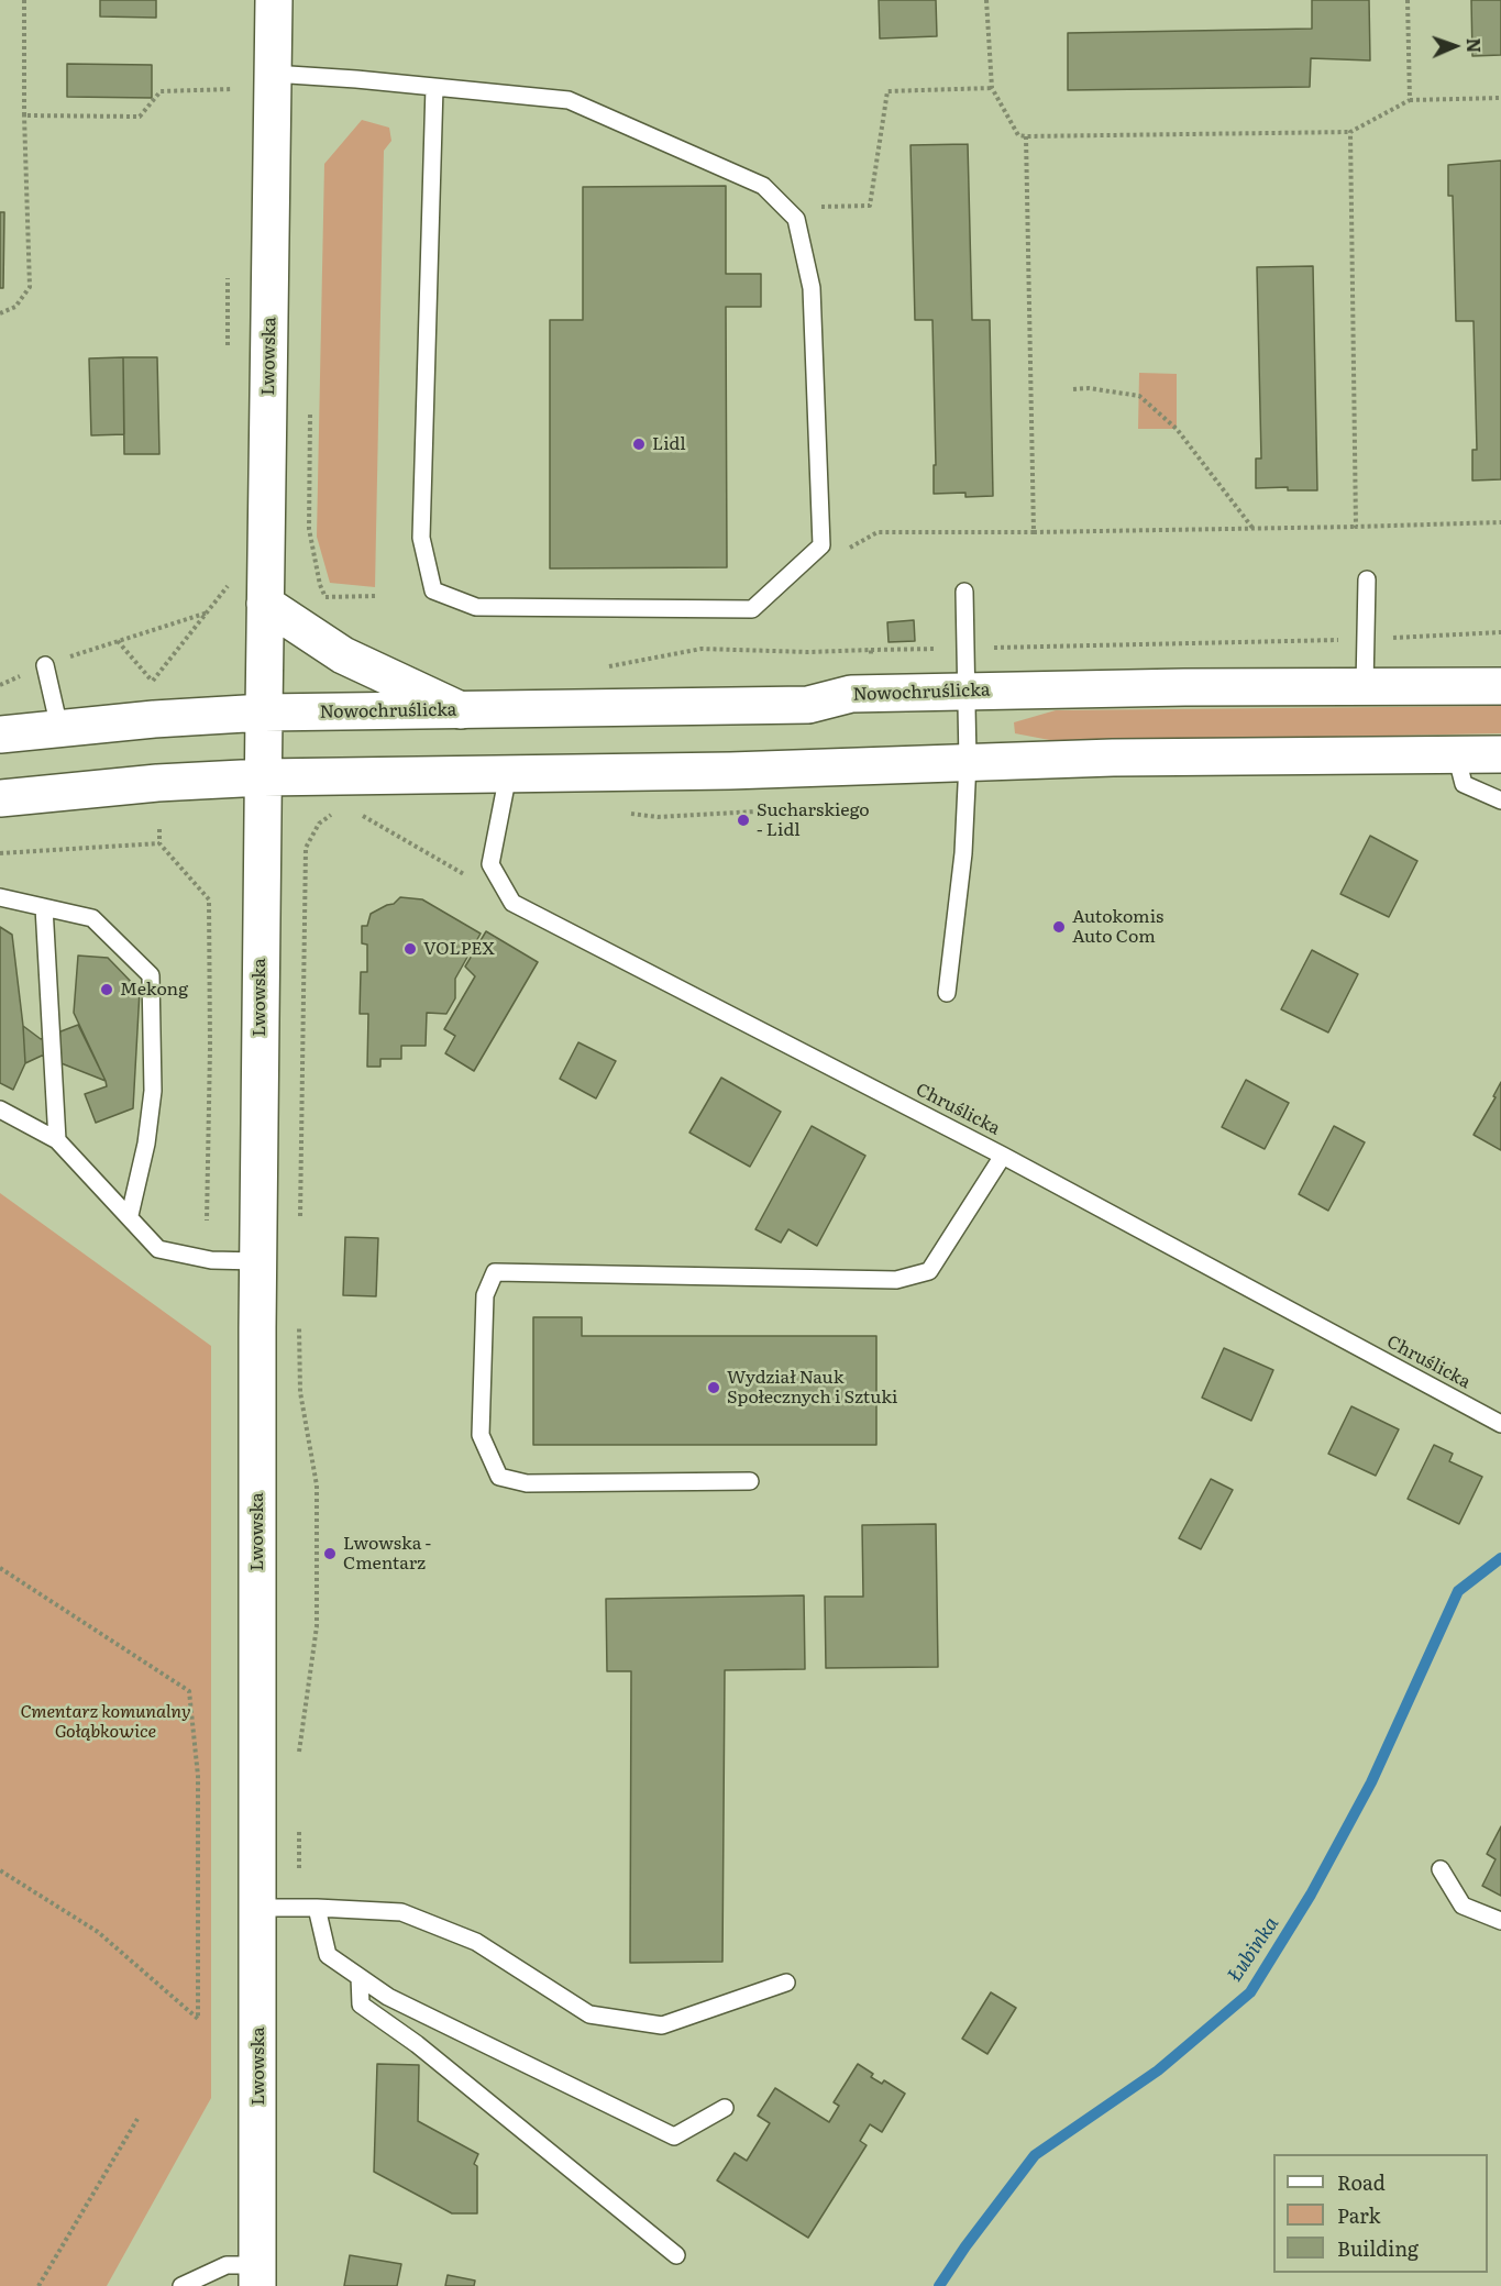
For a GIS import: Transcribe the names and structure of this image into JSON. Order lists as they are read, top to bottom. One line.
{"streets":{"main road":["Lwowska","Nowochruślicka"],"lane":["Chruślicka"]},"crossings":[["Lwowska","Nowochruślicka"]],"water":["Łubinka"],"parks":["Cmentarz komunalny Gołąbkowice"],"places":["Lidl","Sucharskiego - Lidl","Autokomis Auto Com","VOLPEX","Mekong","Wydział Nauk Społecznych i Sztuki","Lwowska - Cmentarz"],"legend":["Road","Park","Building"],"north":"right"}
